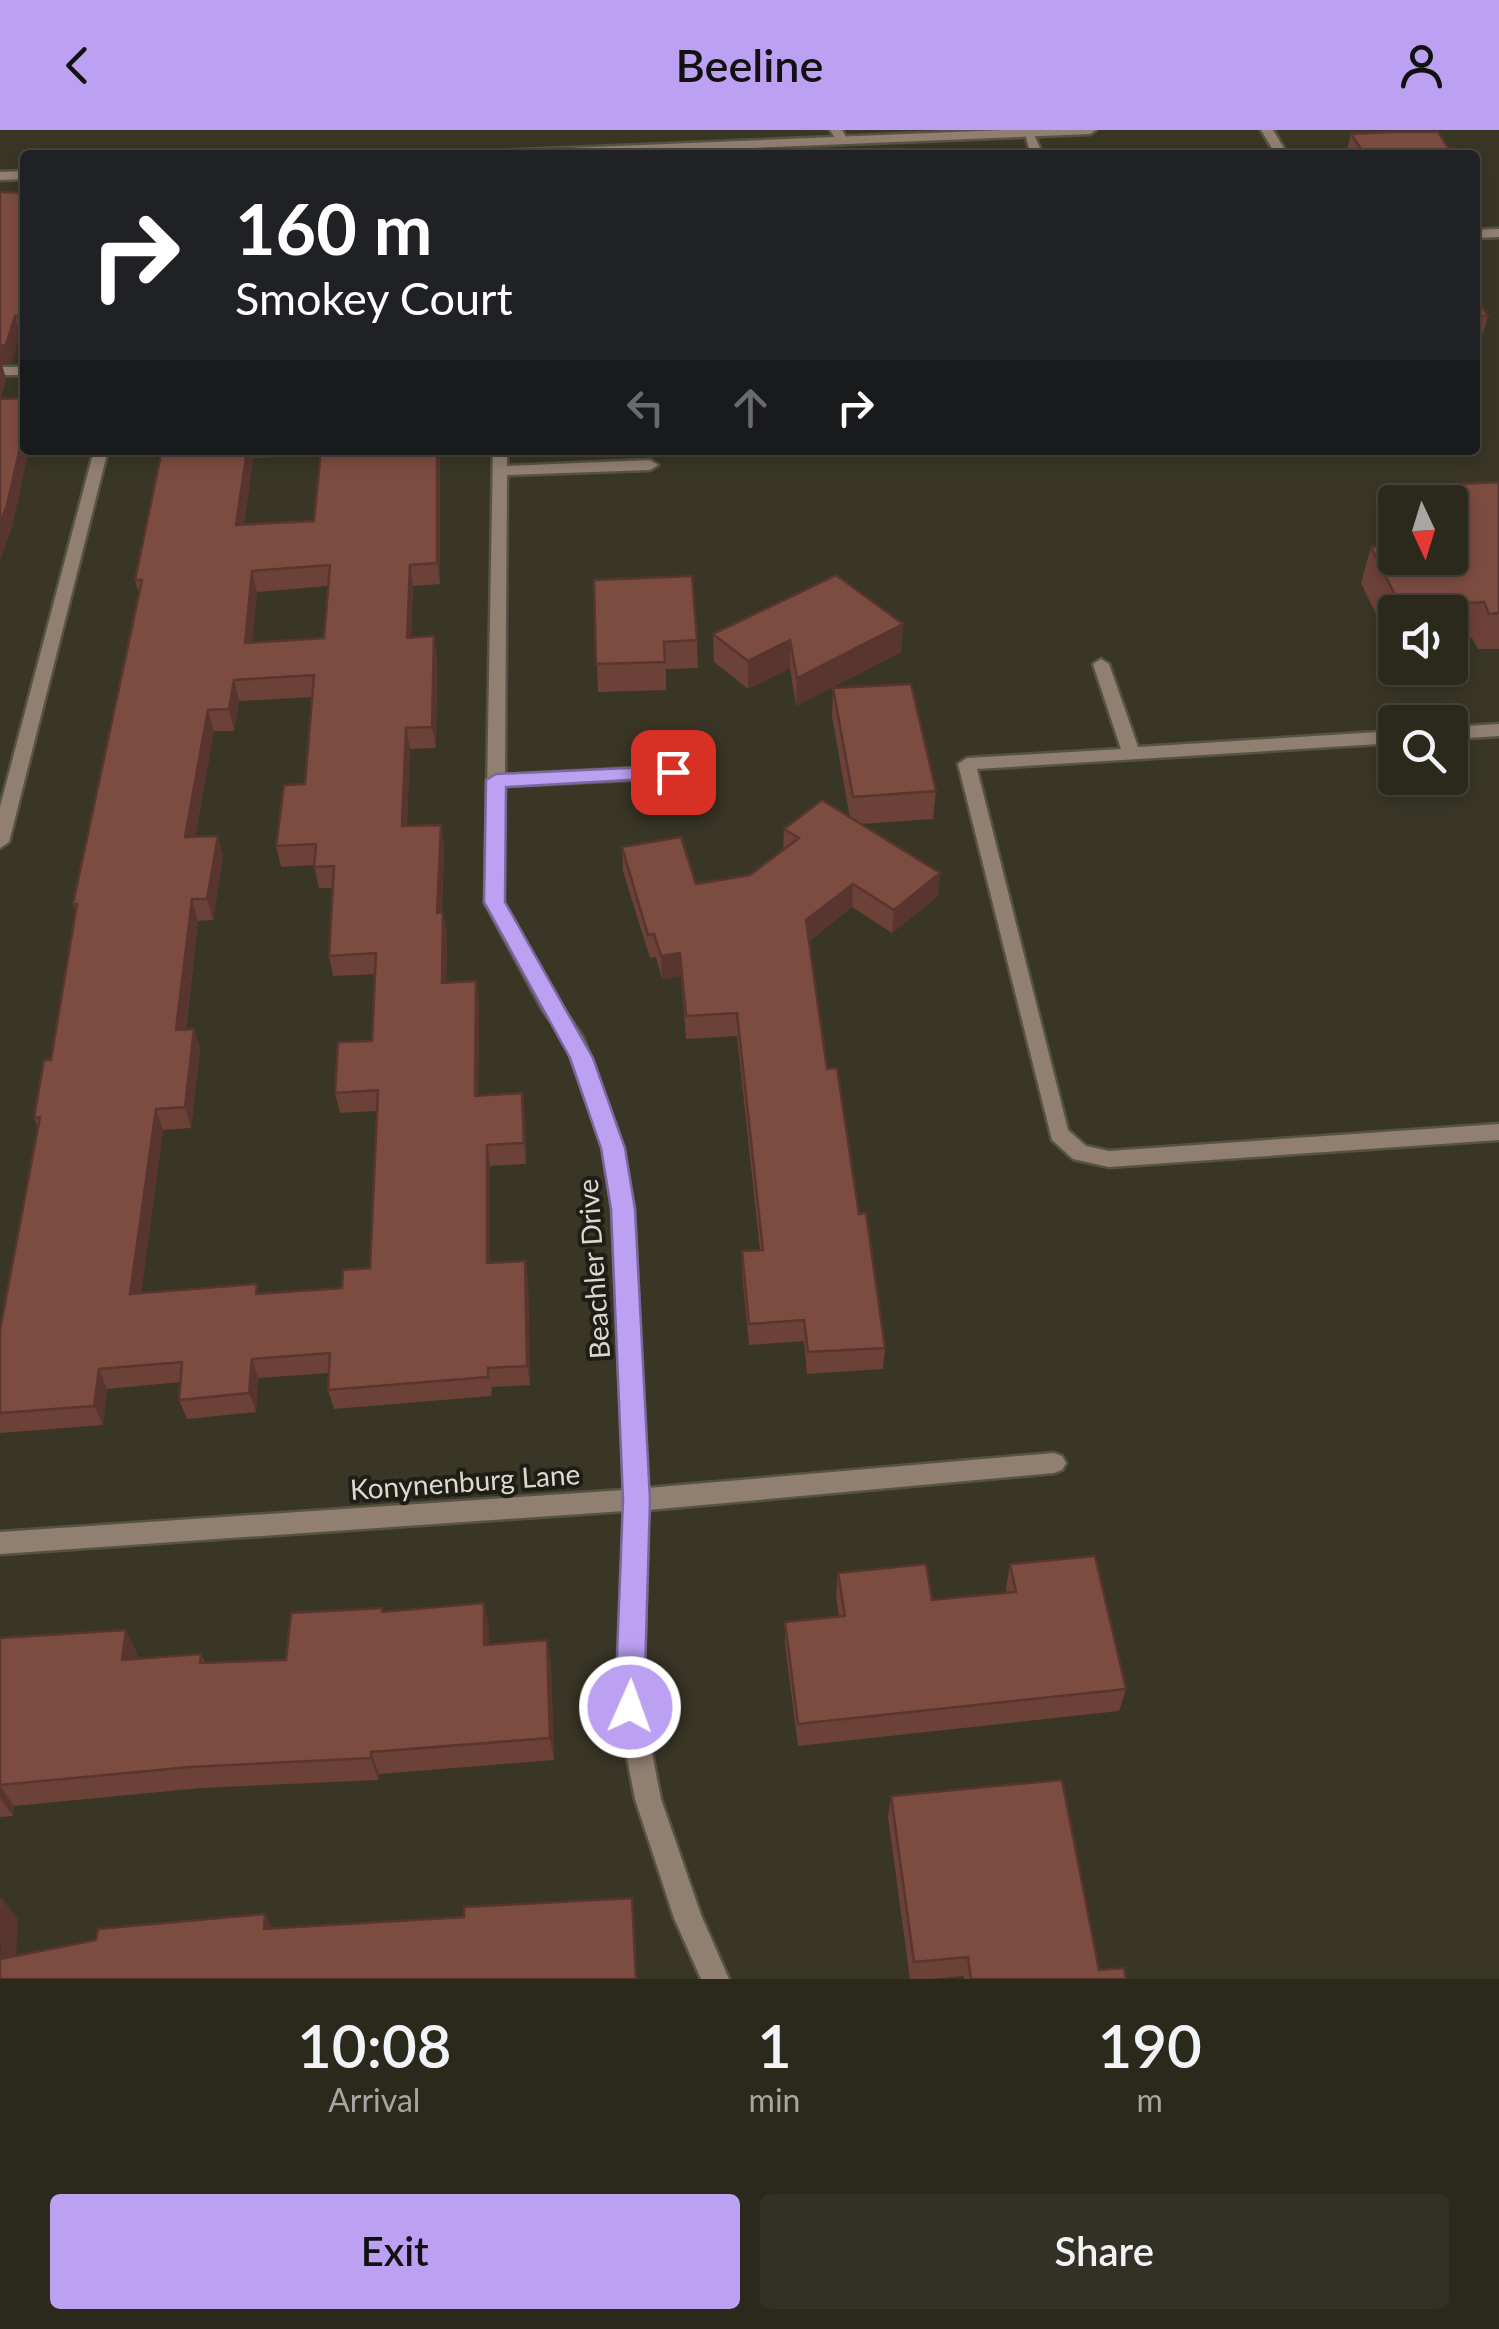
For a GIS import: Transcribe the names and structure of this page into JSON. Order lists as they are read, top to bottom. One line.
{"streets":{"street":["Beachler Drive","Konynenburg Lane"]},"crossings":[["Beachler Drive","Konynenburg Lane"]],"north":"bottom","page":{"header":"Beeline","turn":["160 m","Smokey Court"],"eta":["10:08","Arrival","1","min","190","m"],"buttons":["Exit","Share"]}}
